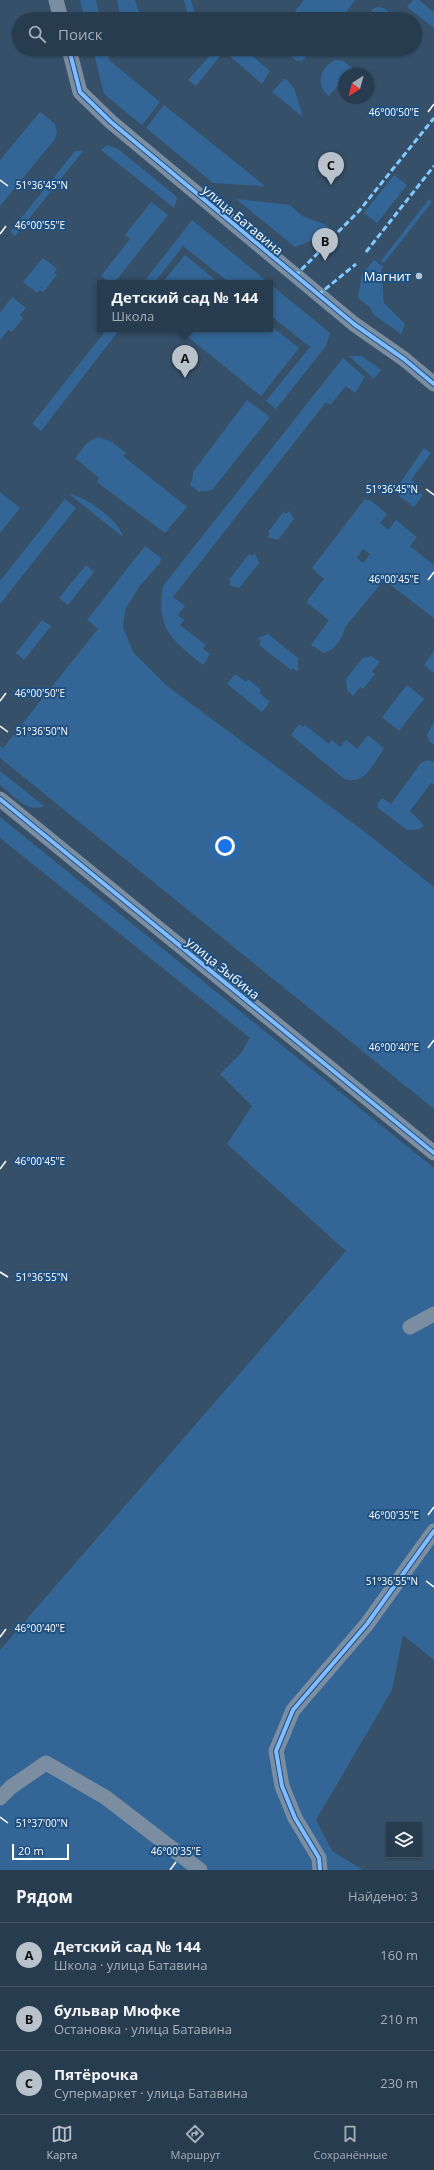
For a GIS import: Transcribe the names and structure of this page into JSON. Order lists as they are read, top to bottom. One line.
{"streets":{"street":["улица Батавина","улица Зыбина"]},"places":["Магнит"],"scale_bar":"20 m","north":"bottom left","page":{"search":"Поиск","pins":["C","B","A"],"popup":["Детский сад № 144","Школа"],"scale":"20 m","heading":["Рядом","Найдено: 3"],"list":[{"mark":"A","name":"Детский сад № 144","note":"Школа · улица Батавина","value":"160 m"},{"mark":"B","name":"бульвар Мюфке","note":"Остановка · улица Батавина","value":"210 m"},{"mark":"C","name":"Пятёрочка","note":"Супермаркет · улица Батавина","value":"230 m"}],"nav":["Карта","Маршрут","Сохранённые"]},"coordinates":["46°00'50\"E","51°36'45\"N","46°00'55\"E","46°00'45\"E","51°36'50\"N","46°00'40\"E","51°36'55\"N","46°00'35\"E","51°37'00\"N"]}
